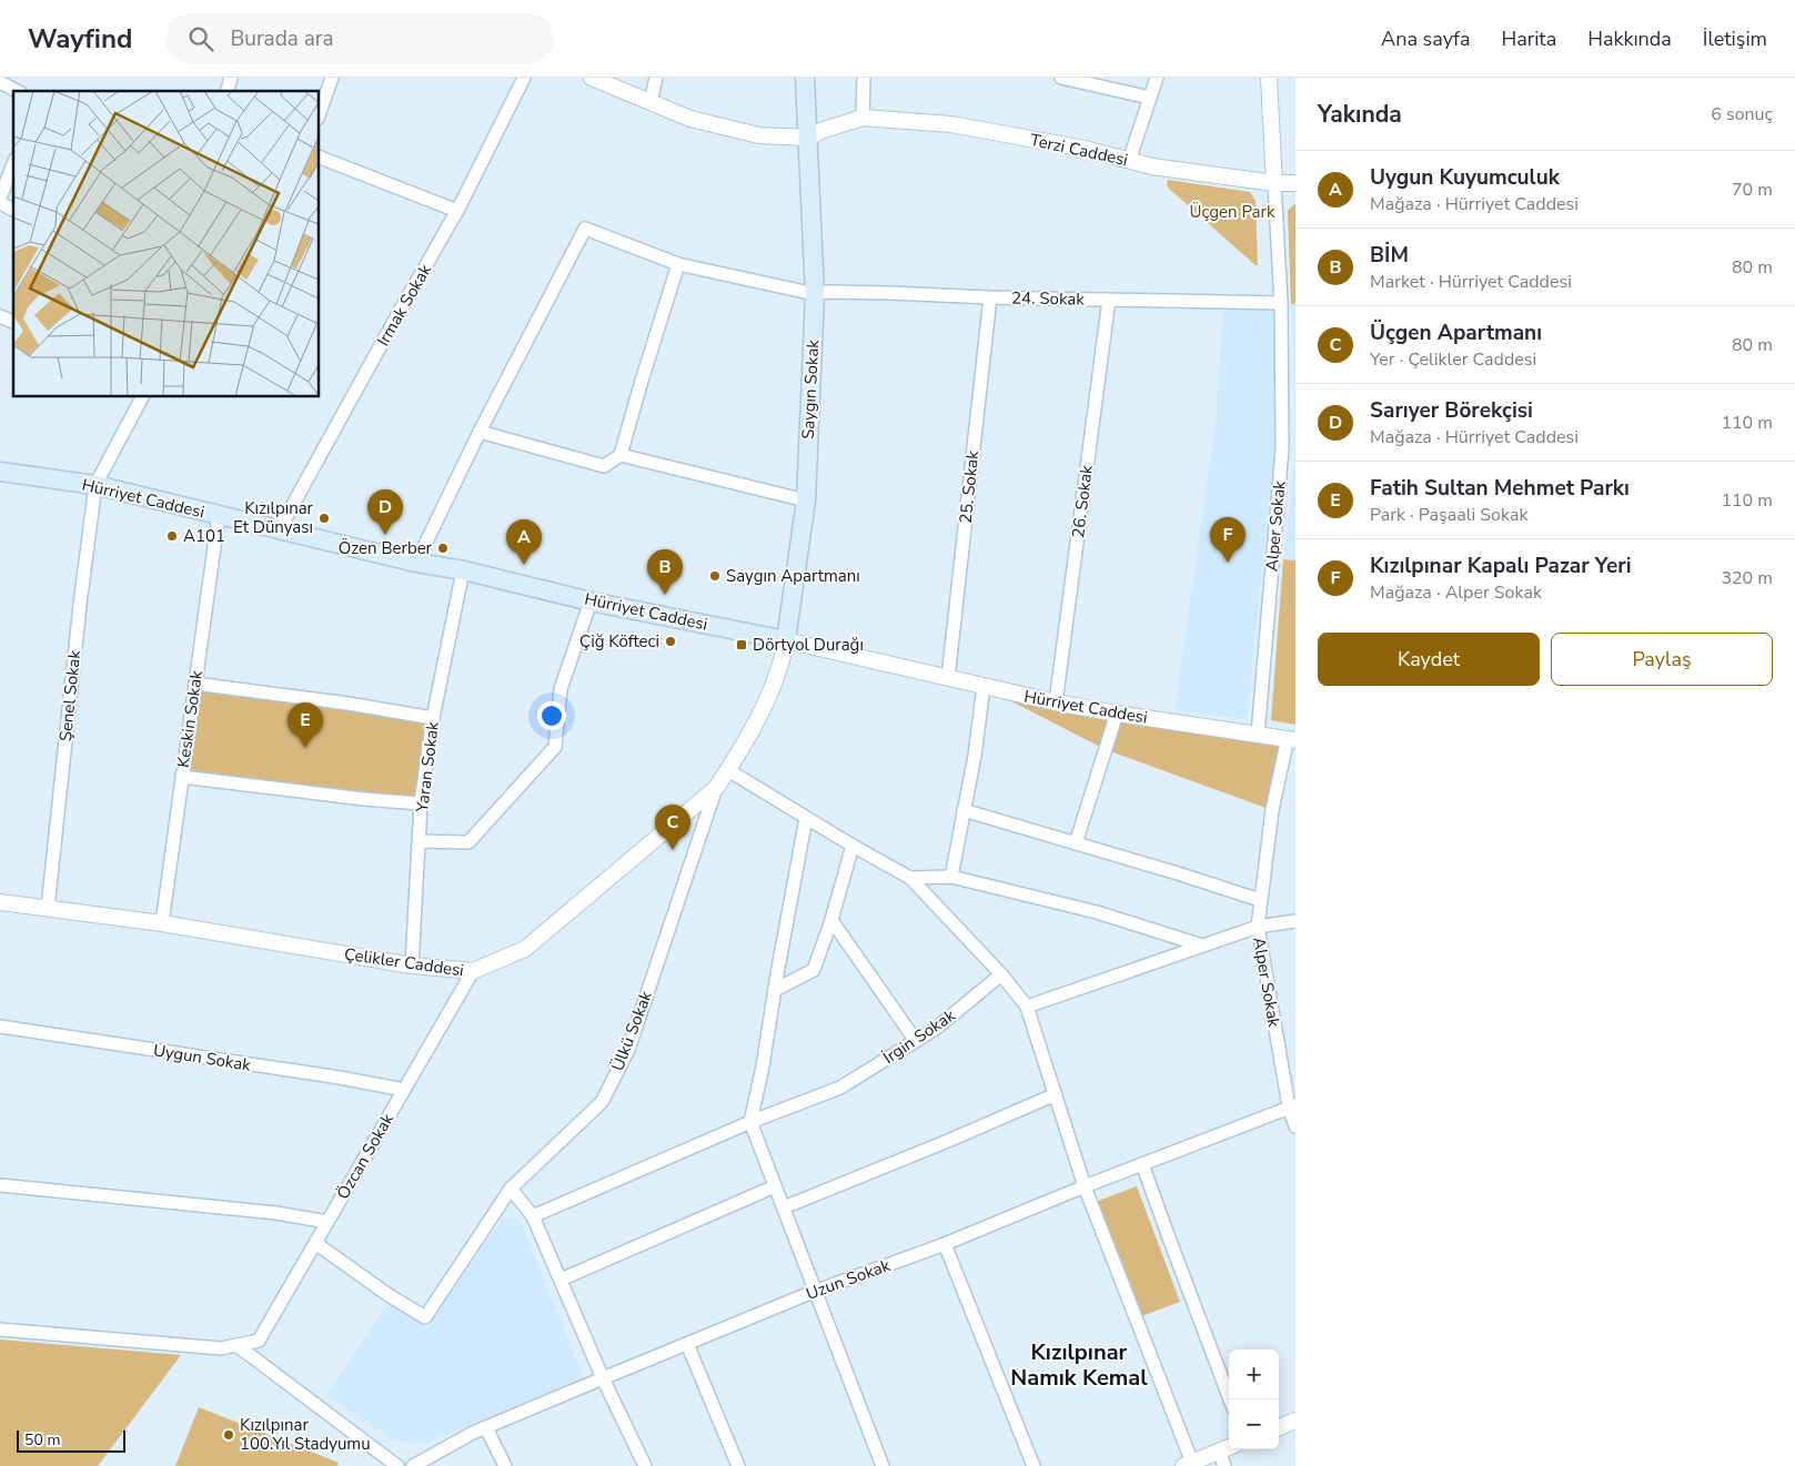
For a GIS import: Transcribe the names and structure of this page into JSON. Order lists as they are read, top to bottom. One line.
{"streets":{"main road":["Saygın Sokak","Hürriyet Caddesi"],"street":["Terzi Caddesi","24. Sokak","Irmak Sokak","25. Sokak","26. Sokak","Alper Sokak","Şenel Sokak","Keskin Sokak","Yaran Sokak","Çelikler Caddesi","Ülkü Sokak","İrgin Sokak","Uygun Sokak","Özcan Sokak","Uzun Sokak"]},"crossings":[["Terzi Caddesi","Alper Sokak"],["24. Sokak","Saygın Sokak"],["24. Sokak","25. Sokak"],["24. Sokak","26. Sokak"],["24. Sokak","Alper Sokak"],["Irmak Sokak","Hürriyet Caddesi"],["Saygın Sokak","Hürriyet Caddesi"],["Saygın Sokak","Çelikler Caddesi"],["25. Sokak","Hürriyet Caddesi"],["Hürriyet Caddesi","26. Sokak"],["Hürriyet Caddesi","Alper Sokak"],["Hürriyet Caddesi","Şenel Sokak"],["Hürriyet Caddesi","Keskin Sokak"],["Hürriyet Caddesi","Yaran Sokak"],["Hürriyet Caddesi","Çelikler Caddesi"],["Alper Sokak","Uzun Sokak"],["Şenel Sokak","Çelikler Caddesi"],["Keskin Sokak","Çelikler Caddesi"],["Yaran Sokak","Çelikler Caddesi"],["Çelikler Caddesi","Ülkü Sokak"],["Çelikler Caddesi","Özcan Sokak"],["Ülkü Sokak","Özcan Sokak"],["Uygun Sokak","Özcan Sokak"]],"districts":["Kızılpınar Namık Kemal"],"parks":["Üçgen Park"],"places":{"other":["Kızılpınar Et Dünyası","A101","Özen Berber","Saygın Apartmanı","Çiğ Köfteci","Kızılpınar 100.Yıl Stadyumu"],"transit":["Dörtyol Durağı"]},"scale_bar":"50 m","page":{"header":"Wayfind","search":"Burada ara","nav":["Ana sayfa","Harita","Hakkında","İletişim"],"heading":["Yakında","6 sonuç"],"list":[{"mark":"A","name":"Uygun Kuyumculuk","note":"Mağaza · Hürriyet Caddesi","value":"70 m"},{"mark":"B","name":"BİM","note":"Market · Hürriyet Caddesi","value":"80 m"},{"mark":"C","name":"Üçgen Apartmanı","note":"Yer · Çelikler Caddesi","value":"80 m"},{"mark":"D","name":"Sarıyer Börekçisi","note":"Mağaza · Hürriyet Caddesi","value":"110 m"},{"mark":"E","name":"Fatih Sultan Mehmet Parkı","note":"Park · Paşaali Sokak","value":"110 m"},{"mark":"F","name":"Kızılpınar Kapalı Pazar Yeri","note":"Mağaza · Alper Sokak","value":"320 m"}],"pins":["D","F","A","B","E","C"],"buttons":["Kaydet","Paylaş"],"map_buttons":["+","−"],"scale":"50 m"}}
